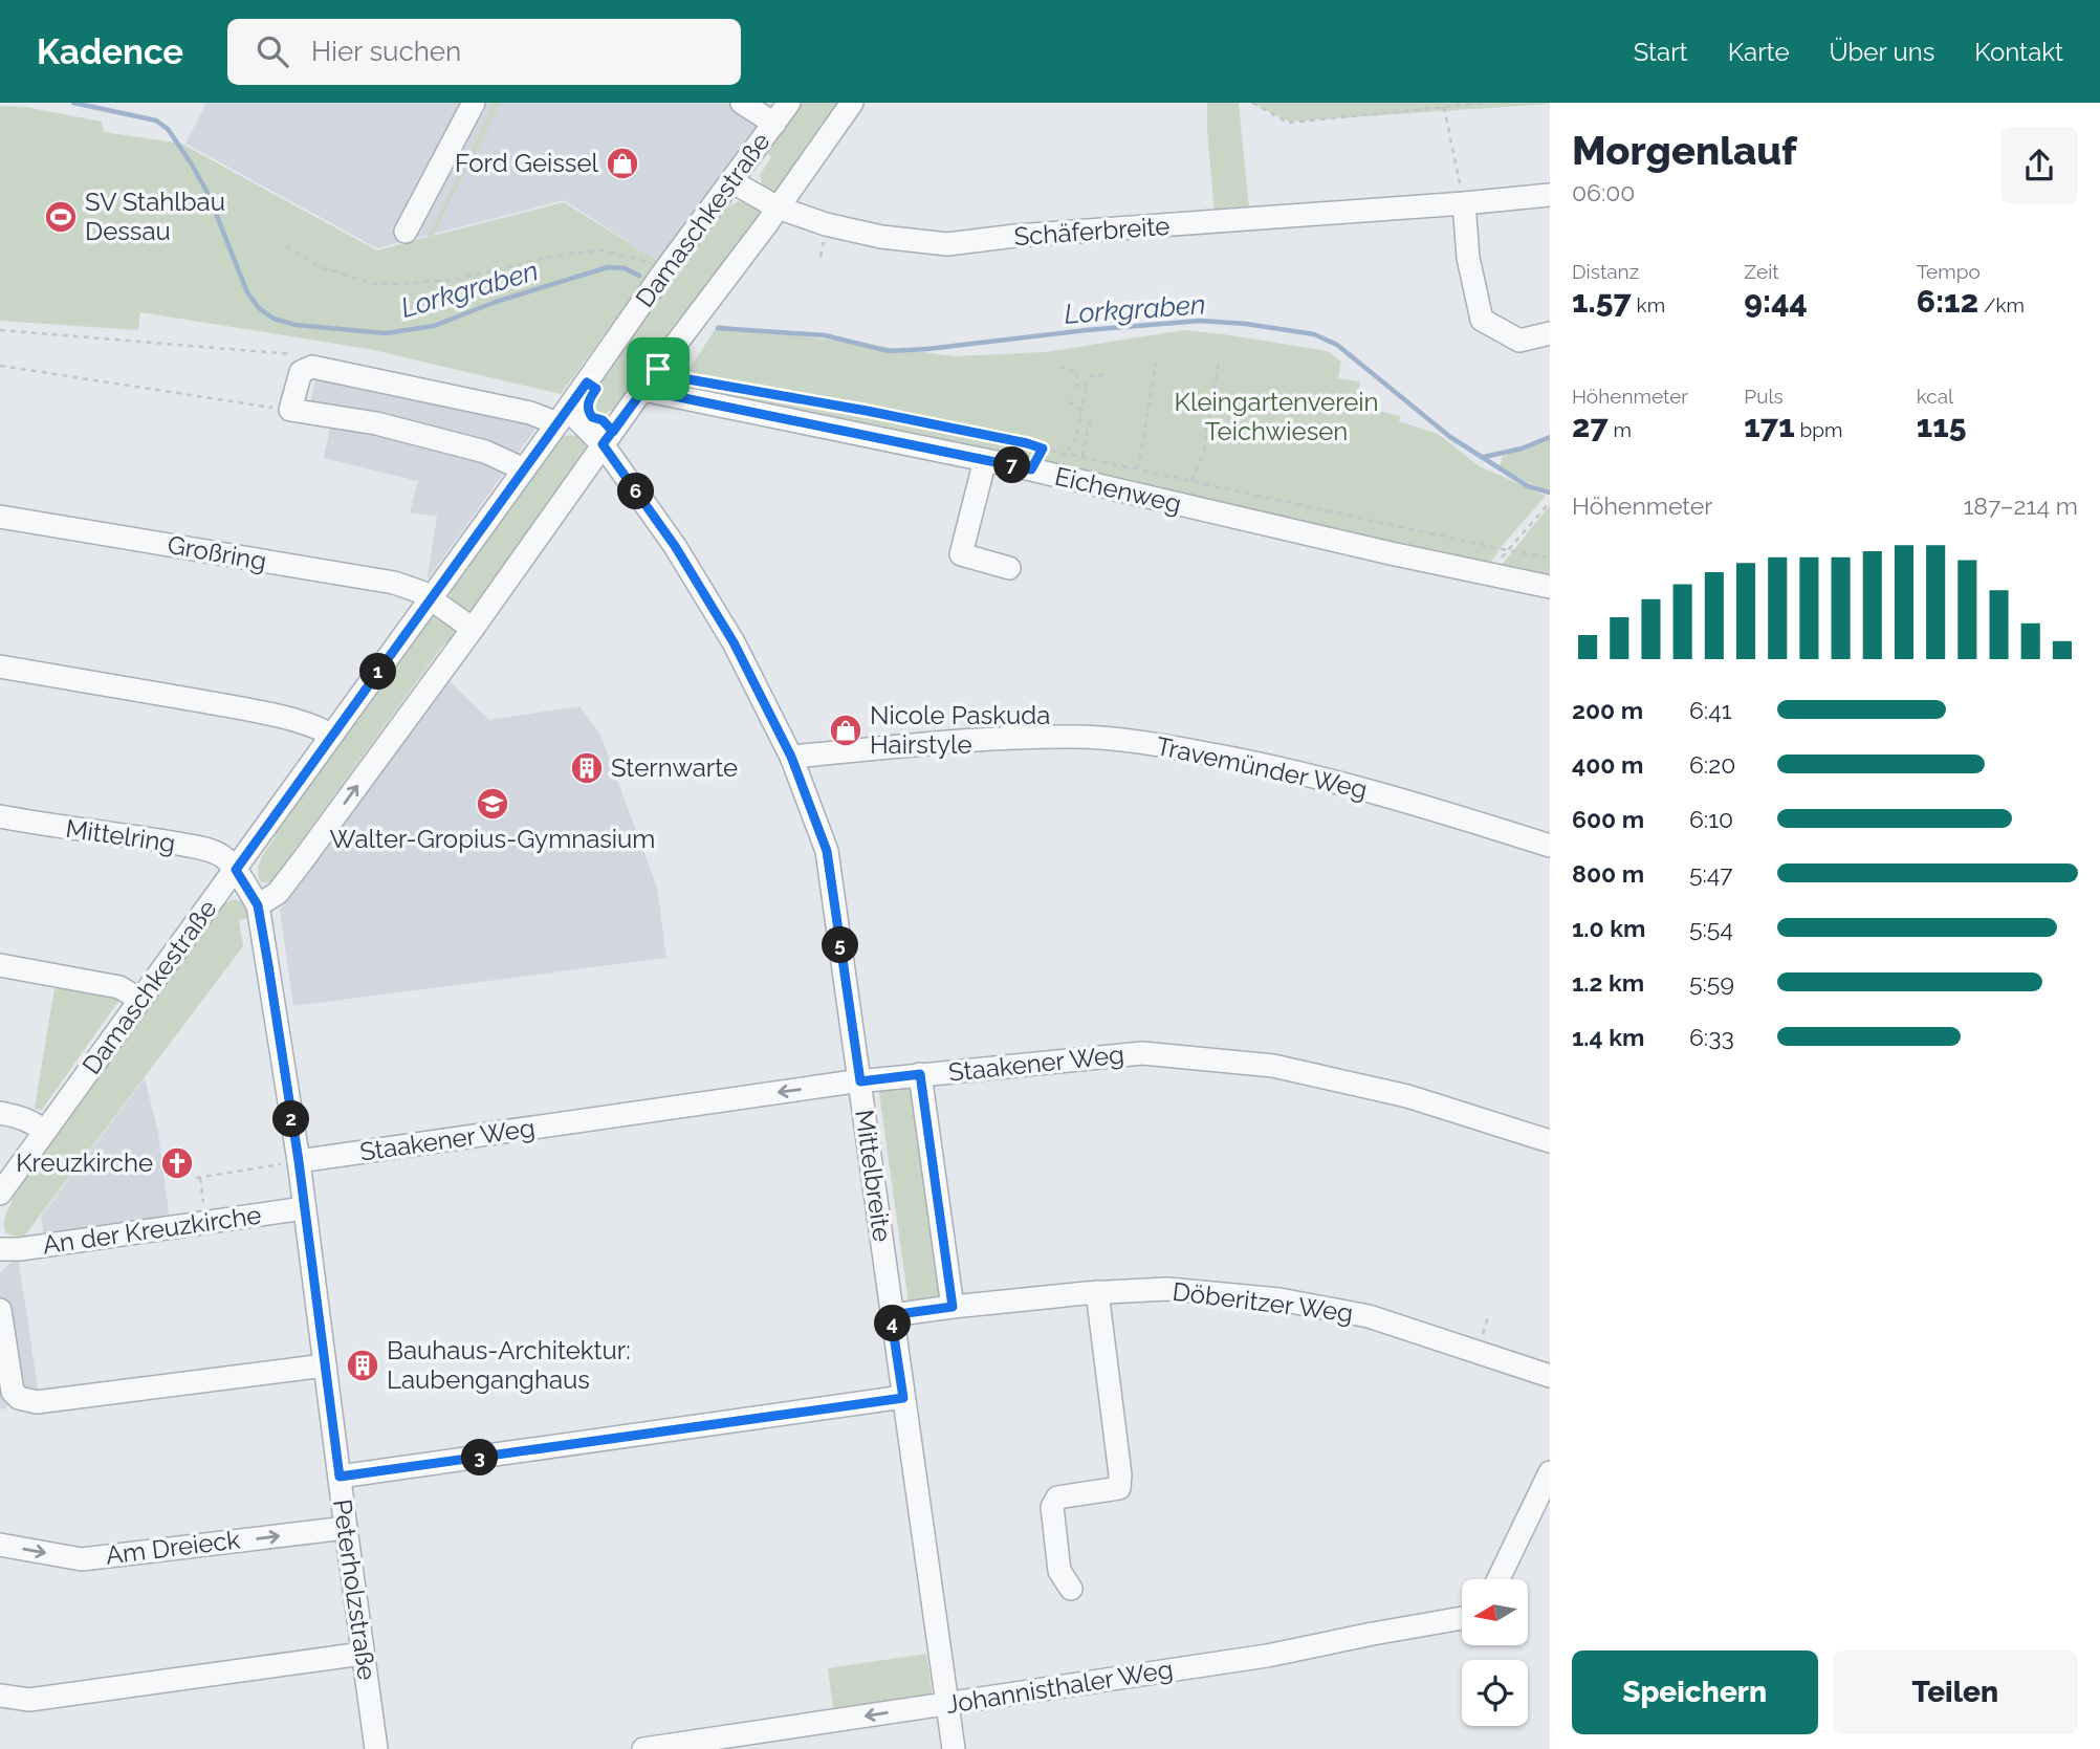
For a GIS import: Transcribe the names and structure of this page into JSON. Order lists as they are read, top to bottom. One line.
{"streets":{"street":["Damaschkestraße","Schäferbreite","Eichenweg","Großring","Travemünder Weg","Mittelring","Staakener Weg","Mittelbreite","An der Kreuzkirche","Döberitzer Weg","Am Dreieck","Peterholzstraße","Johannisthaler Weg"]},"crossings":[["Damaschkestraße","Schäferbreite"],["Damaschkestraße","Eichenweg"],["Damaschkestraße","Großring"],["Damaschkestraße","Mittelring"],["Damaschkestraße","Mittelbreite"],["Damaschkestraße","Peterholzstraße"],["Travemünder Weg","Mittelbreite"],["Mittelring","Peterholzstraße"],["Staakener Weg","Mittelbreite"],["Staakener Weg","Peterholzstraße"],["Mittelbreite","Döberitzer Weg"],["Mittelbreite","Johannisthaler Weg"],["An der Kreuzkirche","Peterholzstraße"],["Am Dreieck","Peterholzstraße"]],"one_way":["Staakener Weg","Johannisthaler Weg"],"water":["Lorkgraben"],"parks":["Kleingartenverein Teichwiesen"],"places":{"shop":["Ford Geissel","Nicole Paskuda Hairstyle"],"sports":["SV Stahlbau Dessau"],"building":["Sternwarte","Bauhaus-Architektur: Laubenganghaus"],"school or university":["Walter-Gropius-Gymnasium"],"church":["Kreuzkirche"]},"north":"left","page":{"header":"Kadence","search":"Hier suchen","nav":["Start","Karte","Über uns","Kontakt"],"heading":["Morgenlauf","06:00"],"stats":[["Distanz","1.57 km"],["Zeit","9:44"],["Tempo","6:12 /km"],["Höhenmeter","27 m"],["Puls","171 bpm"],["kcal","115"]],"pins":["7","6","1","5","2","4","3"],"chart":["Höhenmeter","187–214 m"],"list":[{"name":"200 m","note":"6:41"},{"name":"400 m","note":"6:20"},{"name":"600 m","note":"6:10"},{"name":"800 m","note":"5:47"},{"name":"1.0 km","note":"5:54"},{"name":"1.2 km","note":"5:59"},{"name":"1.4 km","note":"6:33"}],"buttons":["Speichern","Teilen"]}}
